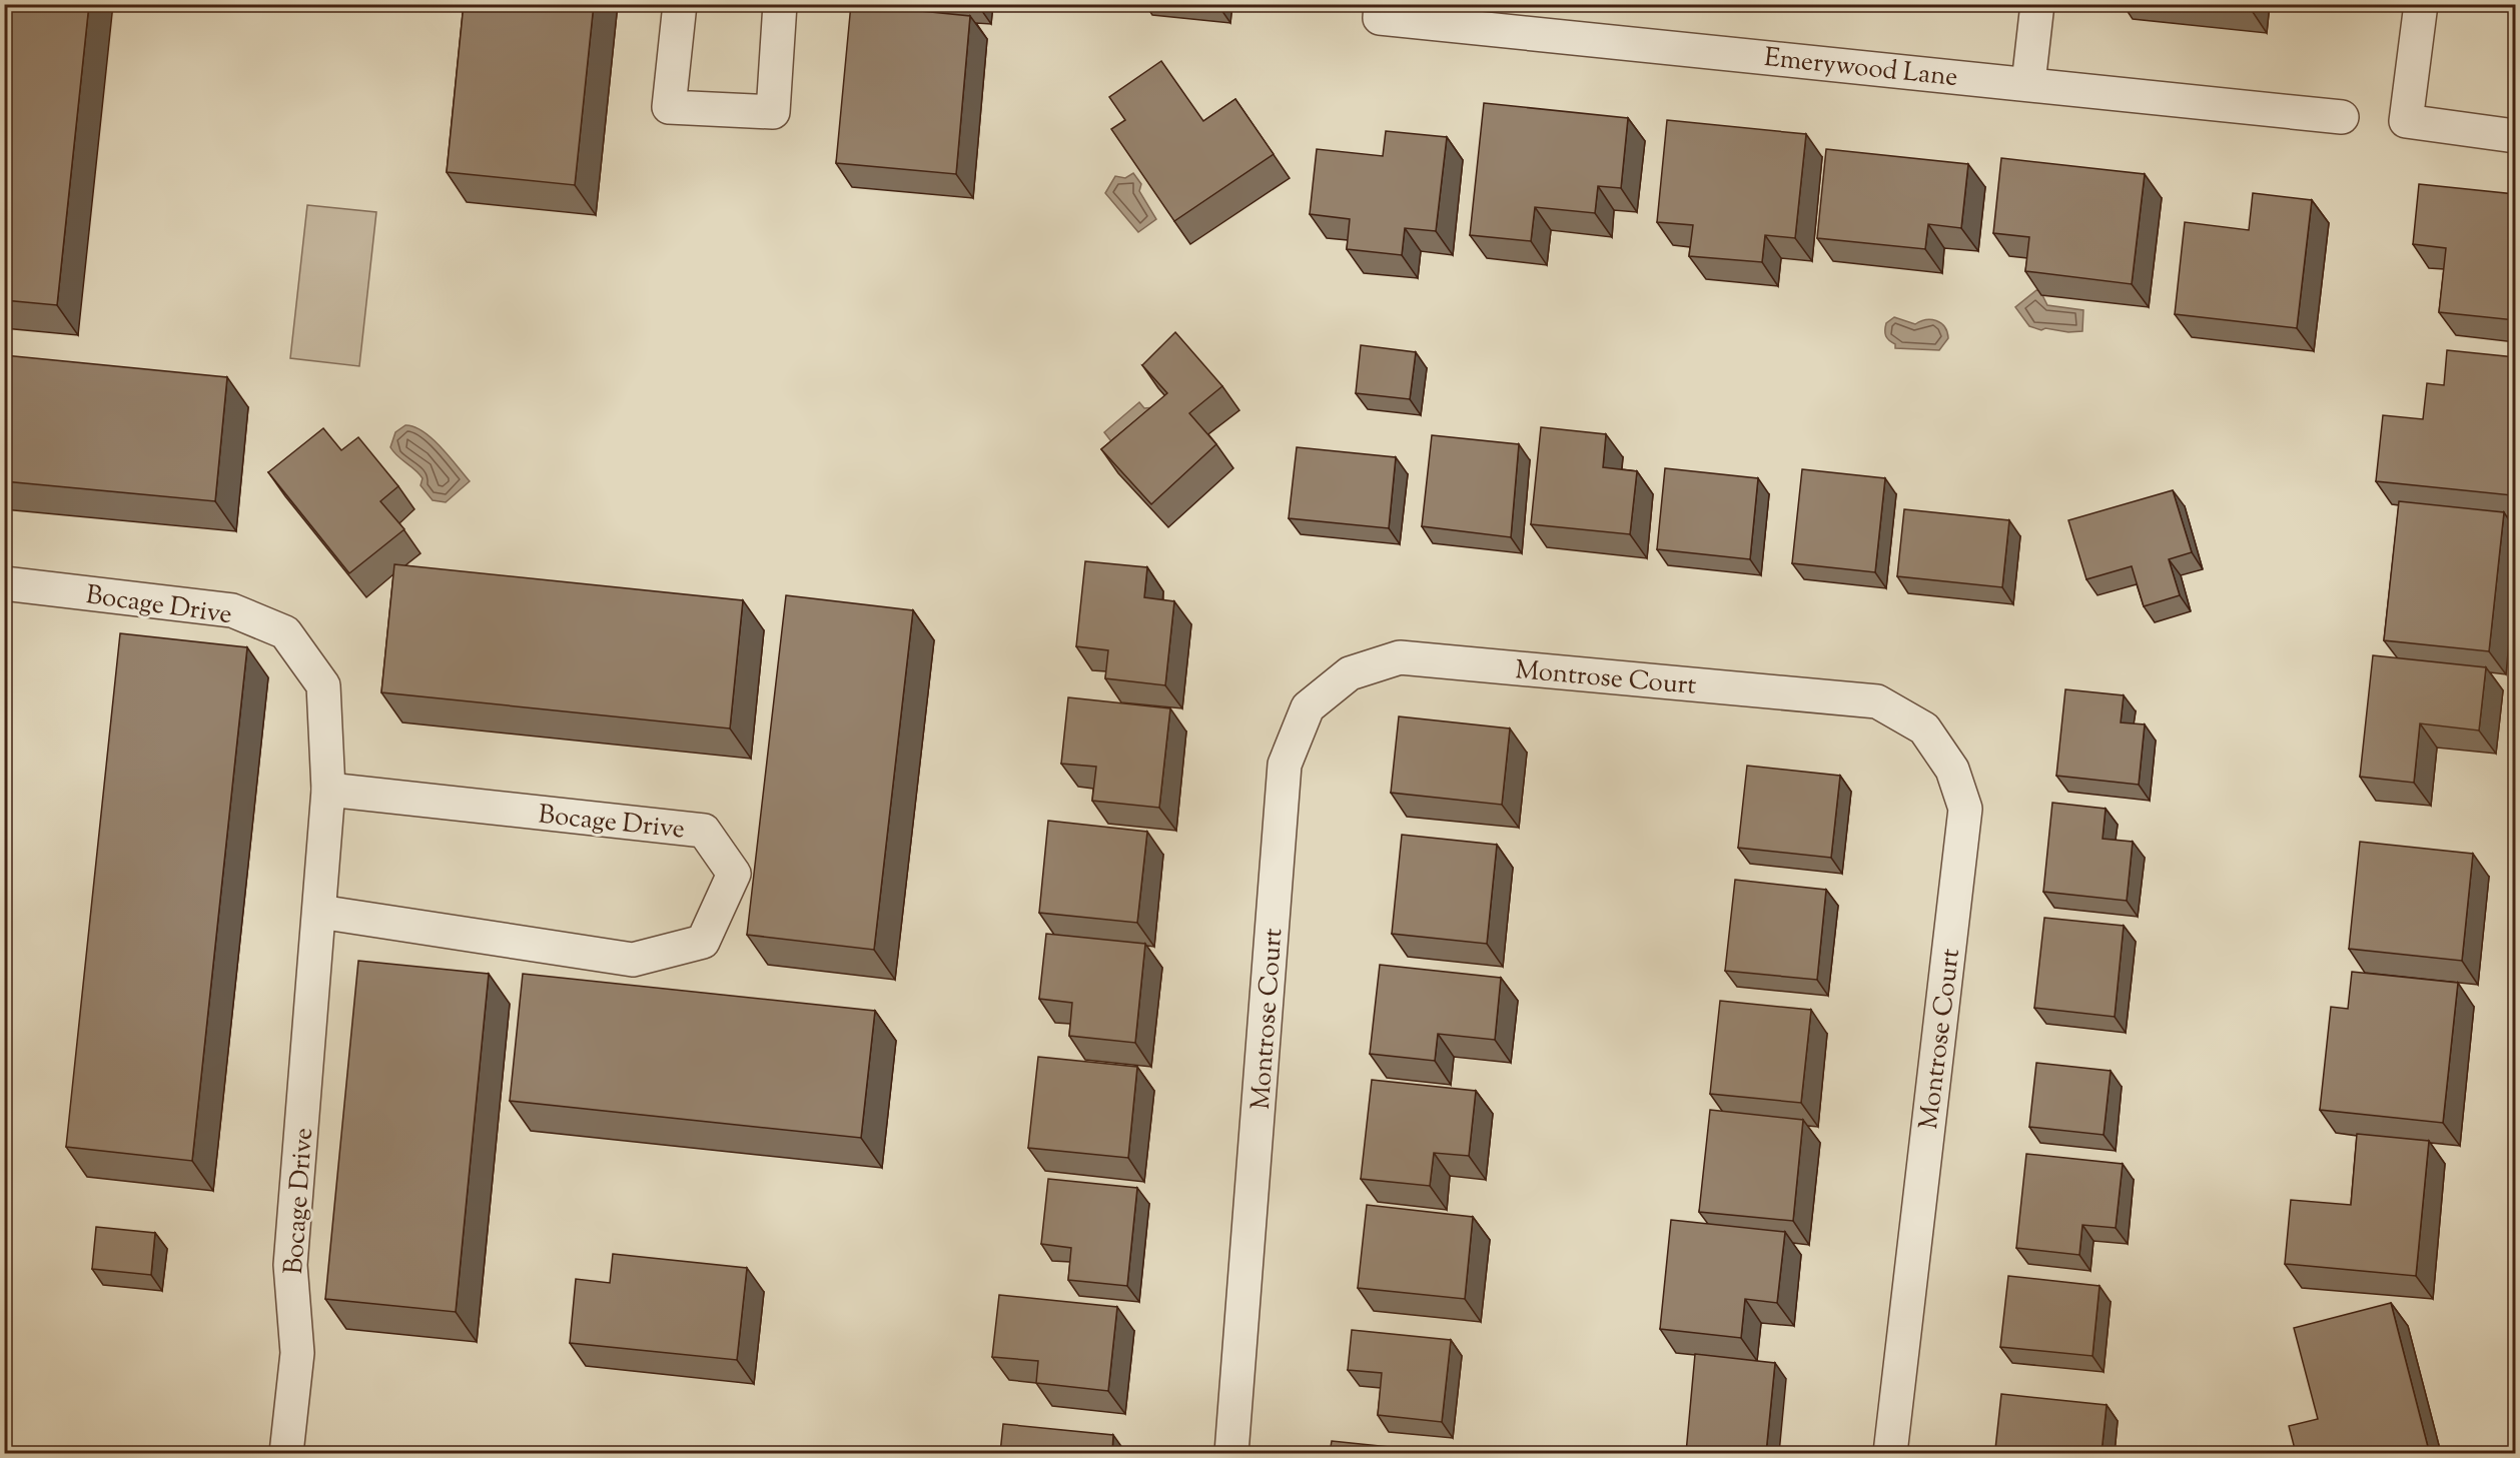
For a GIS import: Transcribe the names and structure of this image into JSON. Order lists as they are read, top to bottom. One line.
{"streets":{"street":["Emerywood Lane","Bocage Drive","Montrose Court"]}}
